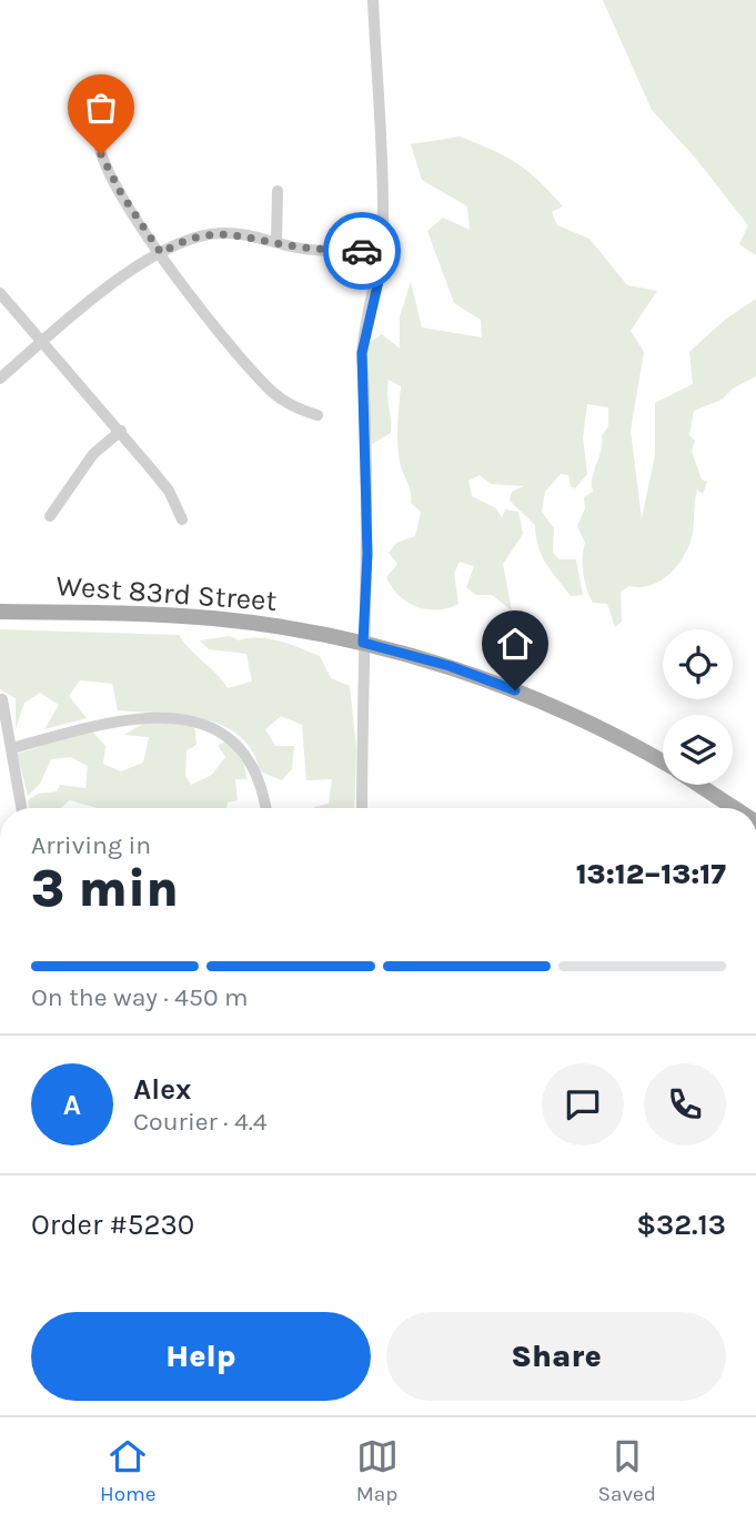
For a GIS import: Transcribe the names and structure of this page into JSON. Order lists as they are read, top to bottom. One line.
{"streets":{"main road":["West 83rd Street"]},"page":{"heading":["3 min","Arriving in","13:12–13:17"],"panel":["Alex","Courier · 4.4","Order #5230","$32.13"],"bar":"On the way · 450 m","round":"A","buttons":["Help","Share"],"tabs":["Home","Map","Saved"]}}
